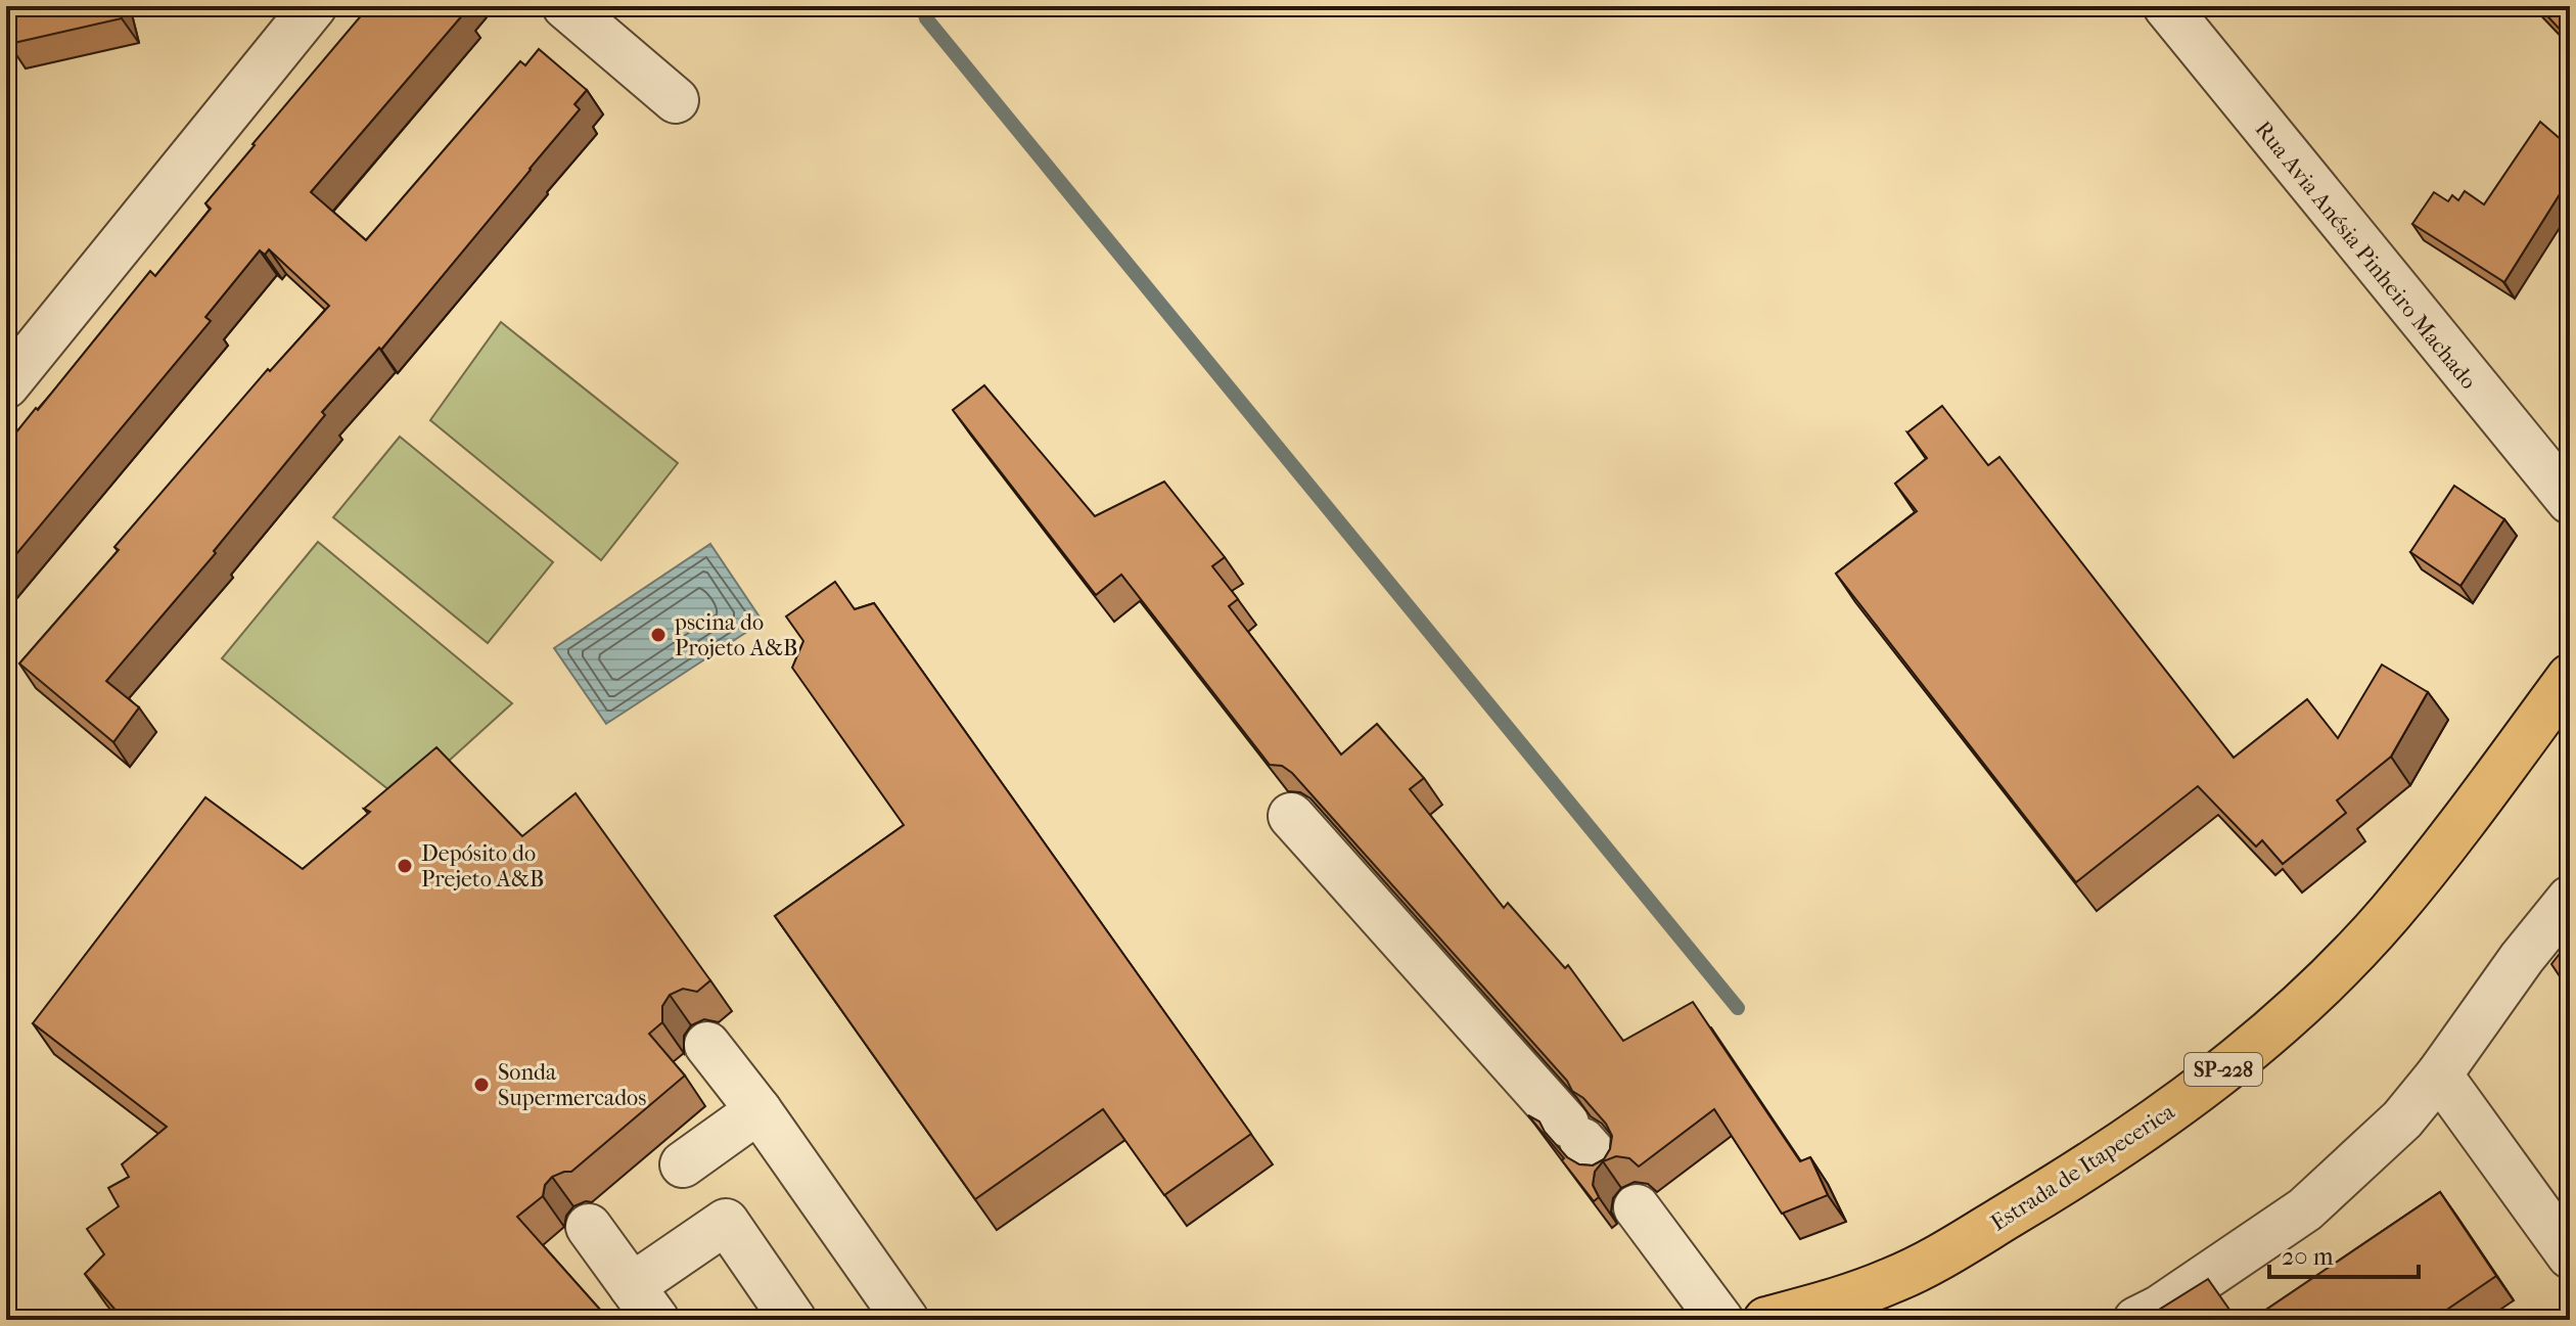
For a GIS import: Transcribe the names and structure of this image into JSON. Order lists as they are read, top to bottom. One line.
{"streets":{"main road":["SP-228","Estrada de Itapecerica"],"street":["Rua Avia Anésia Pinheiro Machado"]},"places":["pscina do Projeto A&B","Depósito do Prejeto A&B","Sonda Supermercados"],"scale_bar":"20 m"}
